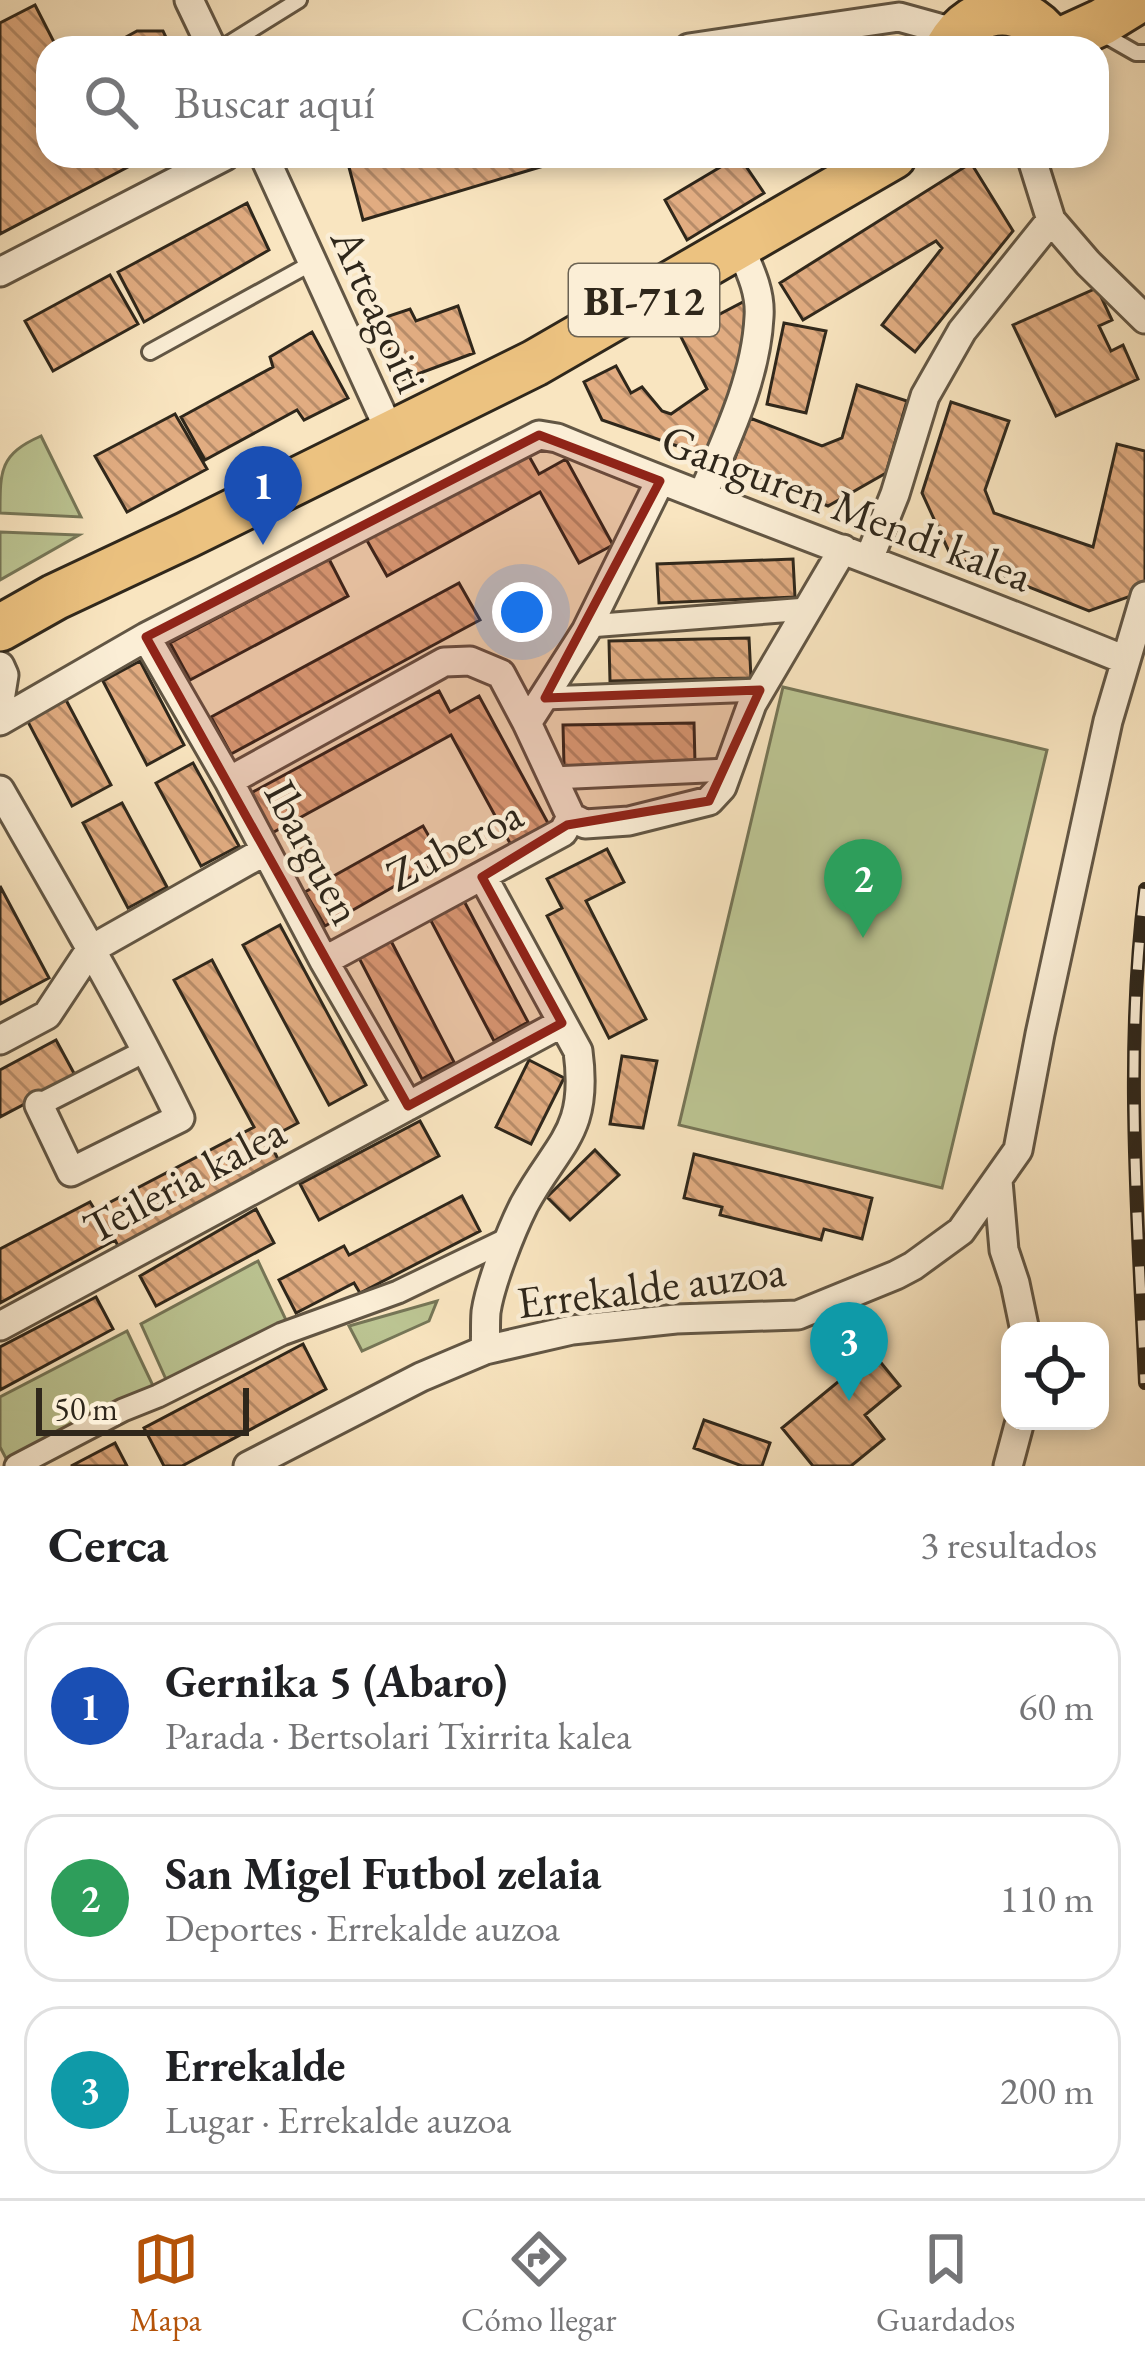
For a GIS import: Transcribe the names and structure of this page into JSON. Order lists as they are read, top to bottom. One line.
{"streets":{"main road":["BI-712"],"street":["Arteagoiti","Ganguren Mendi kalea","Zuberoa","Ibarguen","Teileria kalea","Errekalde auzoa"]},"crossings":[["BI-712","Arteagoiti"],["Ganguren Mendi kalea","Ibarguen"],["Ganguren Mendi kalea","Errekalde auzoa"],["Zuberoa","Ibarguen"],["Ibarguen","Teileria kalea"]],"scale_bar":"50 m","page":{"search":"Buscar aquí","pins":["1","2","3"],"scale":"50 m","heading":["Cerca","3 resultados"],"list":[{"mark":"1","name":"Gernika 5 (Abaro)","note":"Parada · Bertsolari Txirrita kalea","value":"60 m"},{"mark":"2","name":"San Migel Futbol zelaia","note":"Deportes · Errekalde auzoa","value":"110 m"},{"mark":"3","name":"Errekalde","note":"Lugar · Errekalde auzoa","value":"200 m"}],"nav":["Mapa","Cómo llegar","Guardados"]}}
